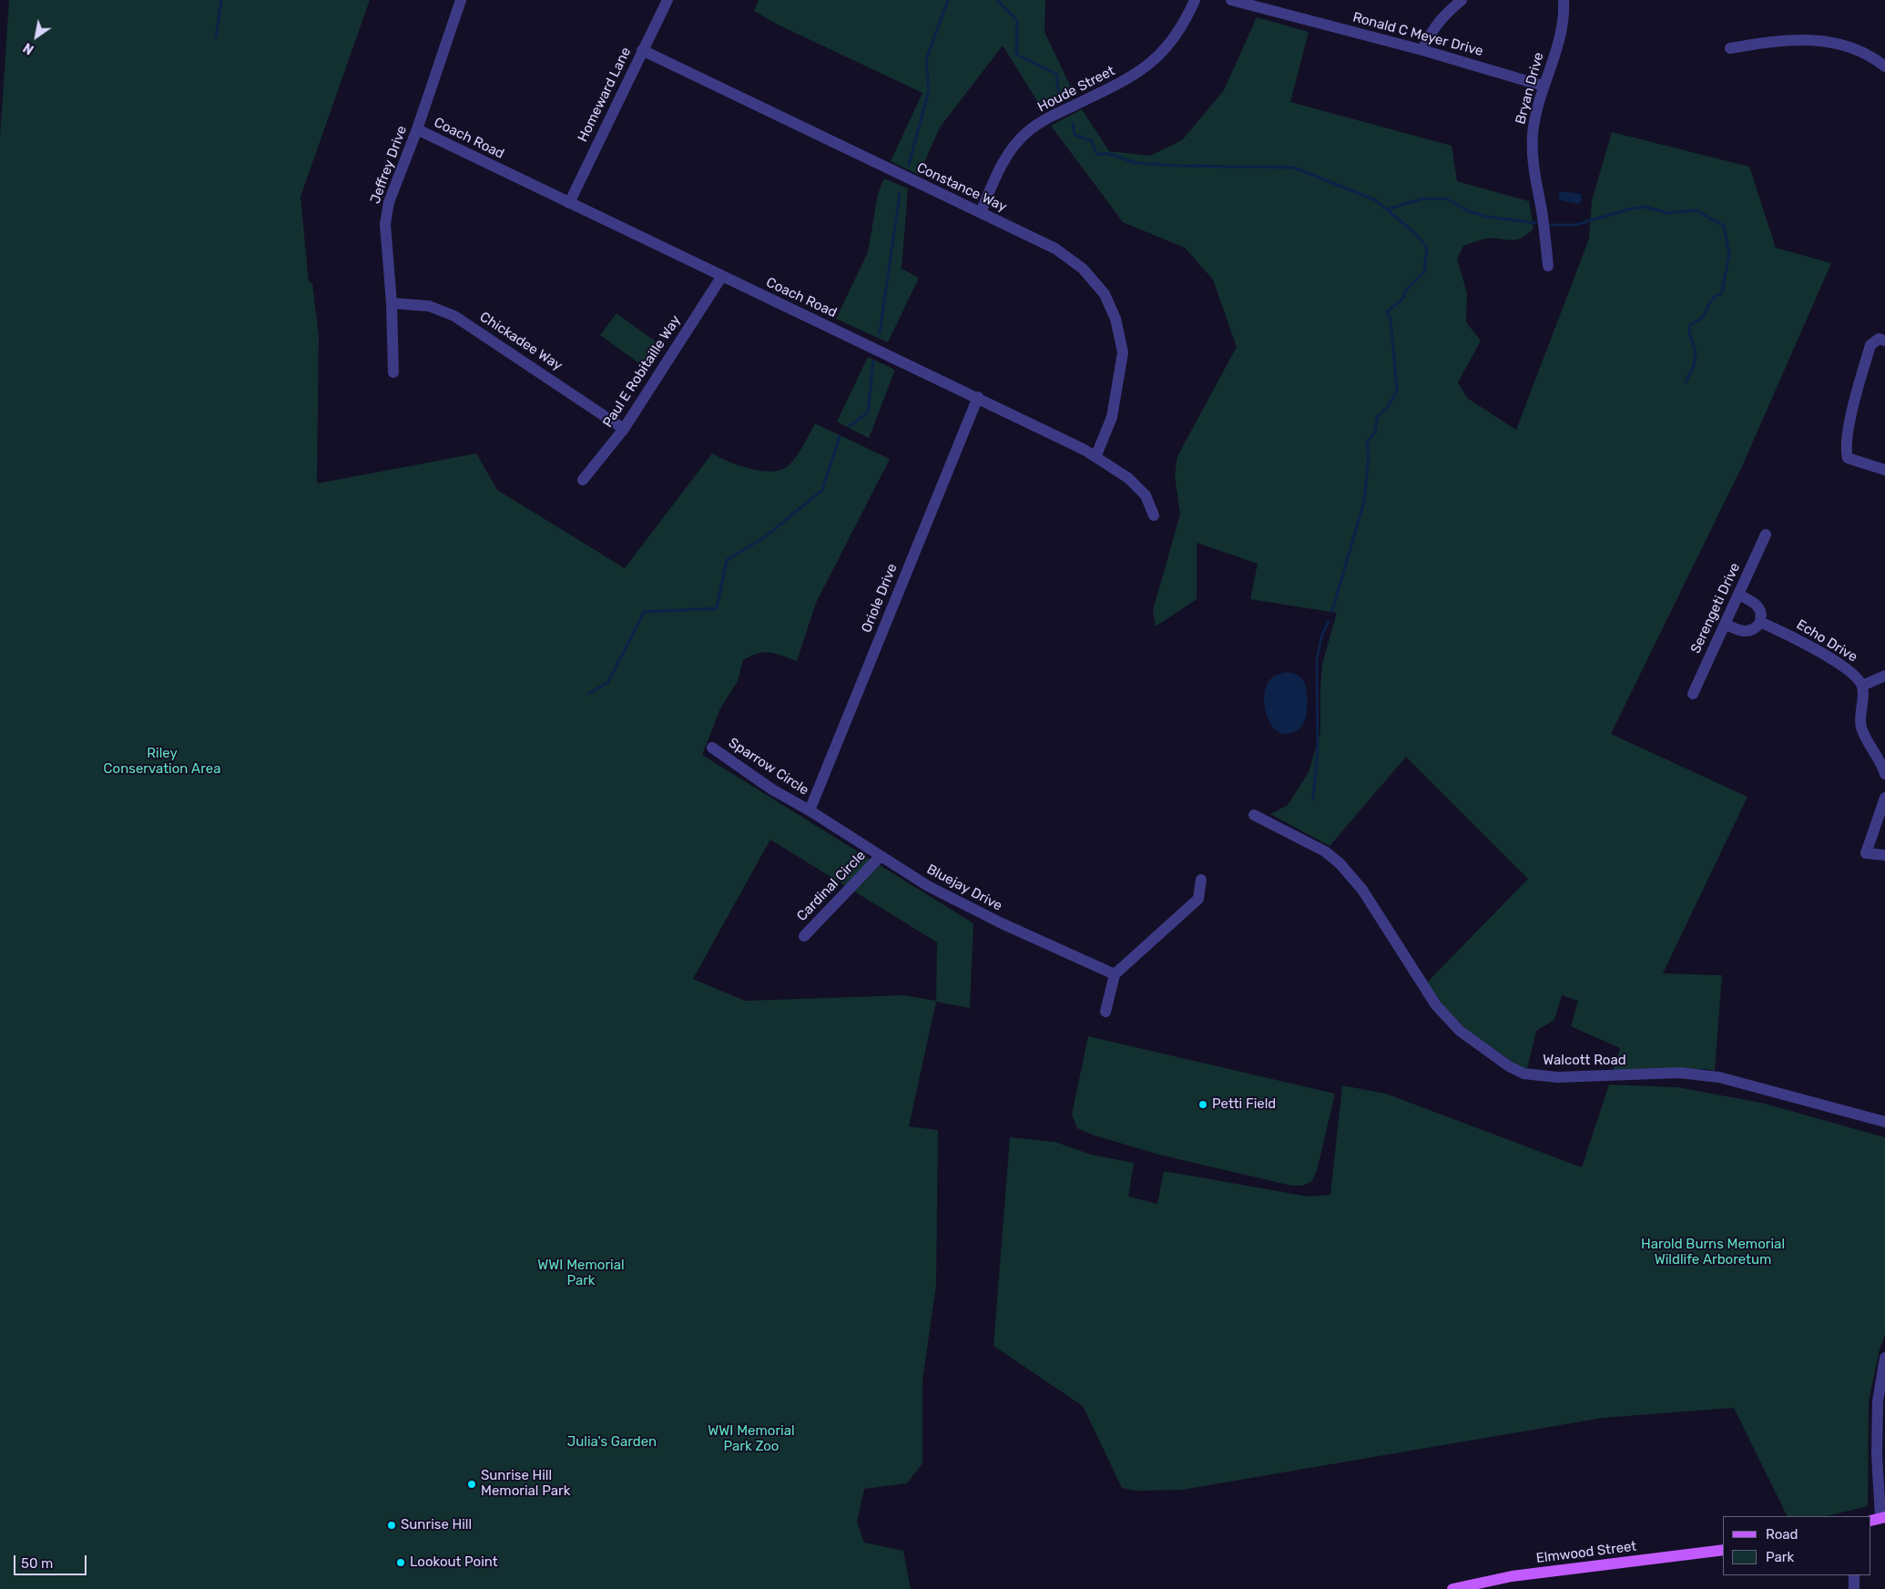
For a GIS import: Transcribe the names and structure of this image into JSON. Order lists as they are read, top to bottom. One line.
{"streets":{"main road":["Elmwood Street"],"street":["Ronald C Meyer Drive","Bryan Drive","Houde Street","Homeward Lane","Coach Road","Jeffrey Drive","Constance Way","Chickadee Way","Paul E Robitaille Way","Oriole Drive","Serengeti Drive","Echo Drive","Sparrow Circle","Cardinal Circle","Bluejay Drive","Walcott Road"]},"crossings":[["Ronald C Meyer Drive","Bryan Drive"],["Houde Street","Constance Way"],["Homeward Lane","Coach Road"],["Homeward Lane","Constance Way"],["Coach Road","Jeffrey Drive"],["Coach Road","Constance Way"],["Coach Road","Paul E Robitaille Way"],["Coach Road","Oriole Drive"],["Jeffrey Drive","Chickadee Way"],["Chickadee Way","Paul E Robitaille Way"],["Oriole Drive","Sparrow Circle"],["Oriole Drive","Bluejay Drive"],["Serengeti Drive","Echo Drive"],["Sparrow Circle","Bluejay Drive"],["Cardinal Circle","Bluejay Drive"]],"parks":["Riley Conservation Area","Harold Burns Memorial Wildlife Arboretum","WWI Memorial Park","WWI Memorial Park Zoo","Julia's Garden"],"places":["Petti Field","Sunrise Hill Memorial Park","Sunrise Hill","Lookout Point"],"legend":["Road","Park"],"scale_bar":"50 m","north":"bottom left"}
